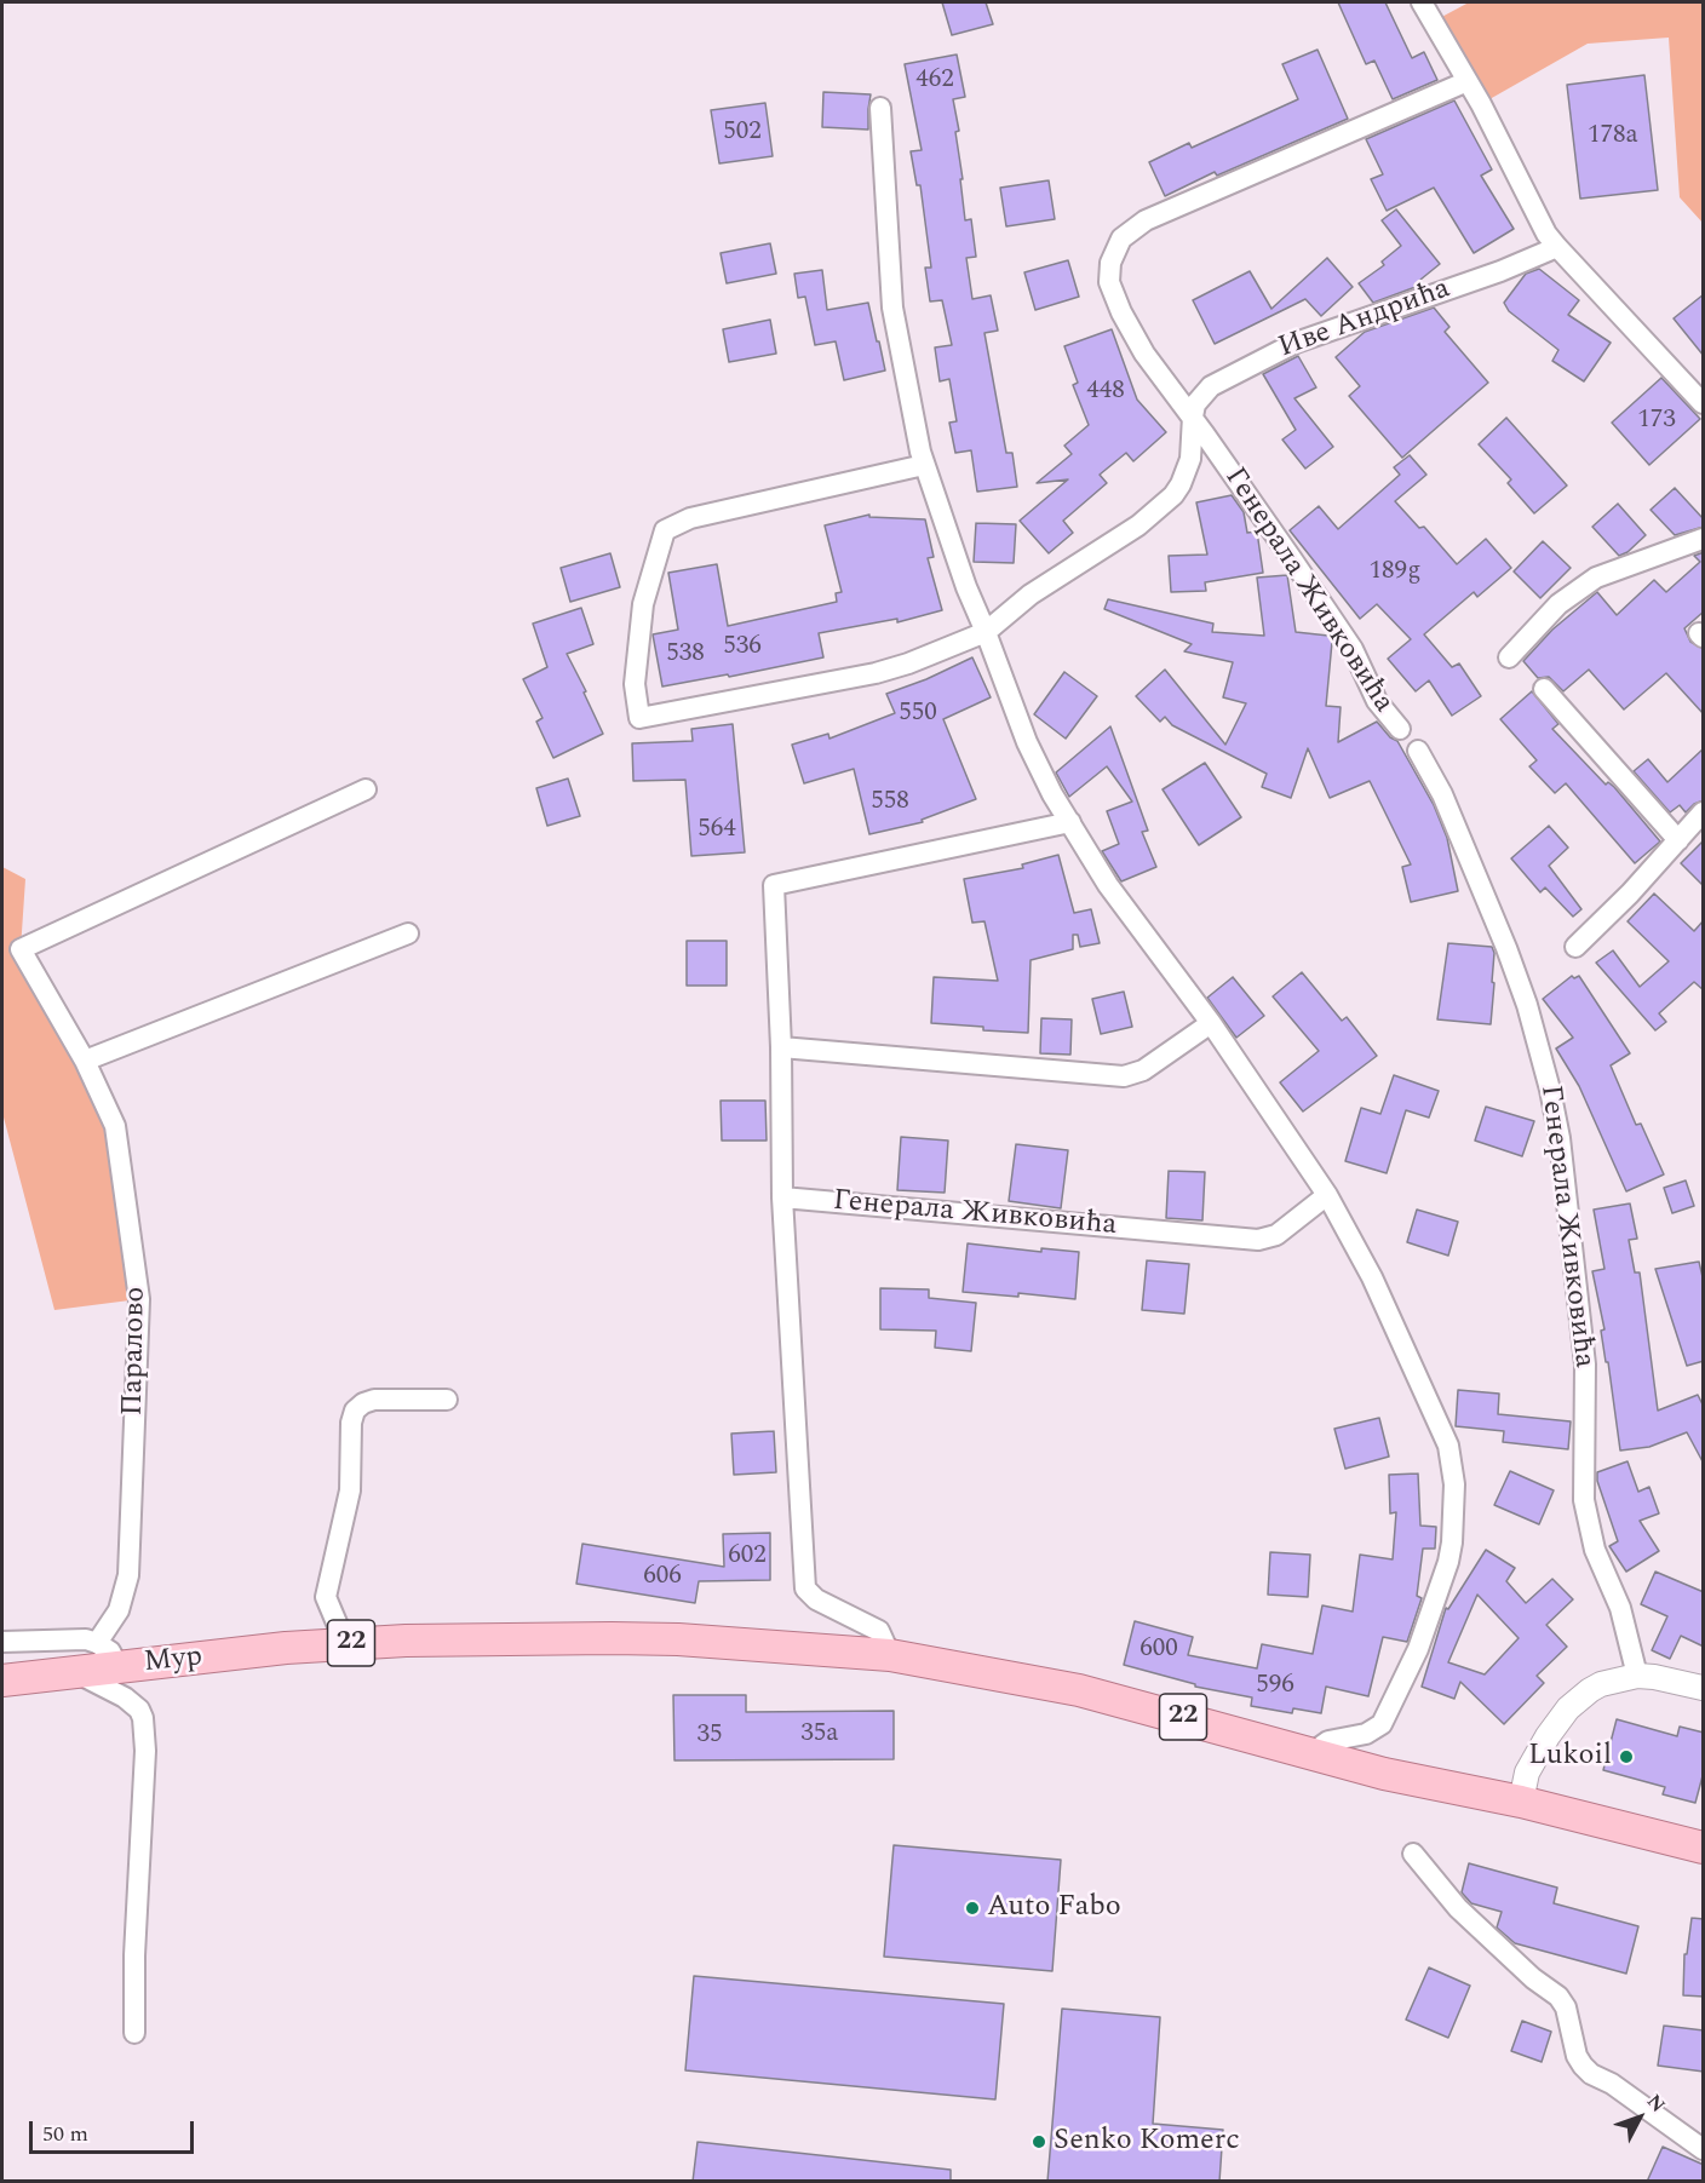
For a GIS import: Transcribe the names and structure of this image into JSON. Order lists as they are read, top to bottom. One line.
{"streets":{"main road":["22","Мур"],"street":["Иве Андрића","Генерала Живковића","Паралово"]},"crossings":[["Иве Андрића","Генерала Живковића"],["22","Мур"]],"places":["Lukoil","Auto Fabo","Senko Komerc"],"house_numbers":["462","502","178a","448","173","189g","536","538","550","558","564","602","606","600","596","35a","35"],"scale_bar":"50 m","north":"top right"}
